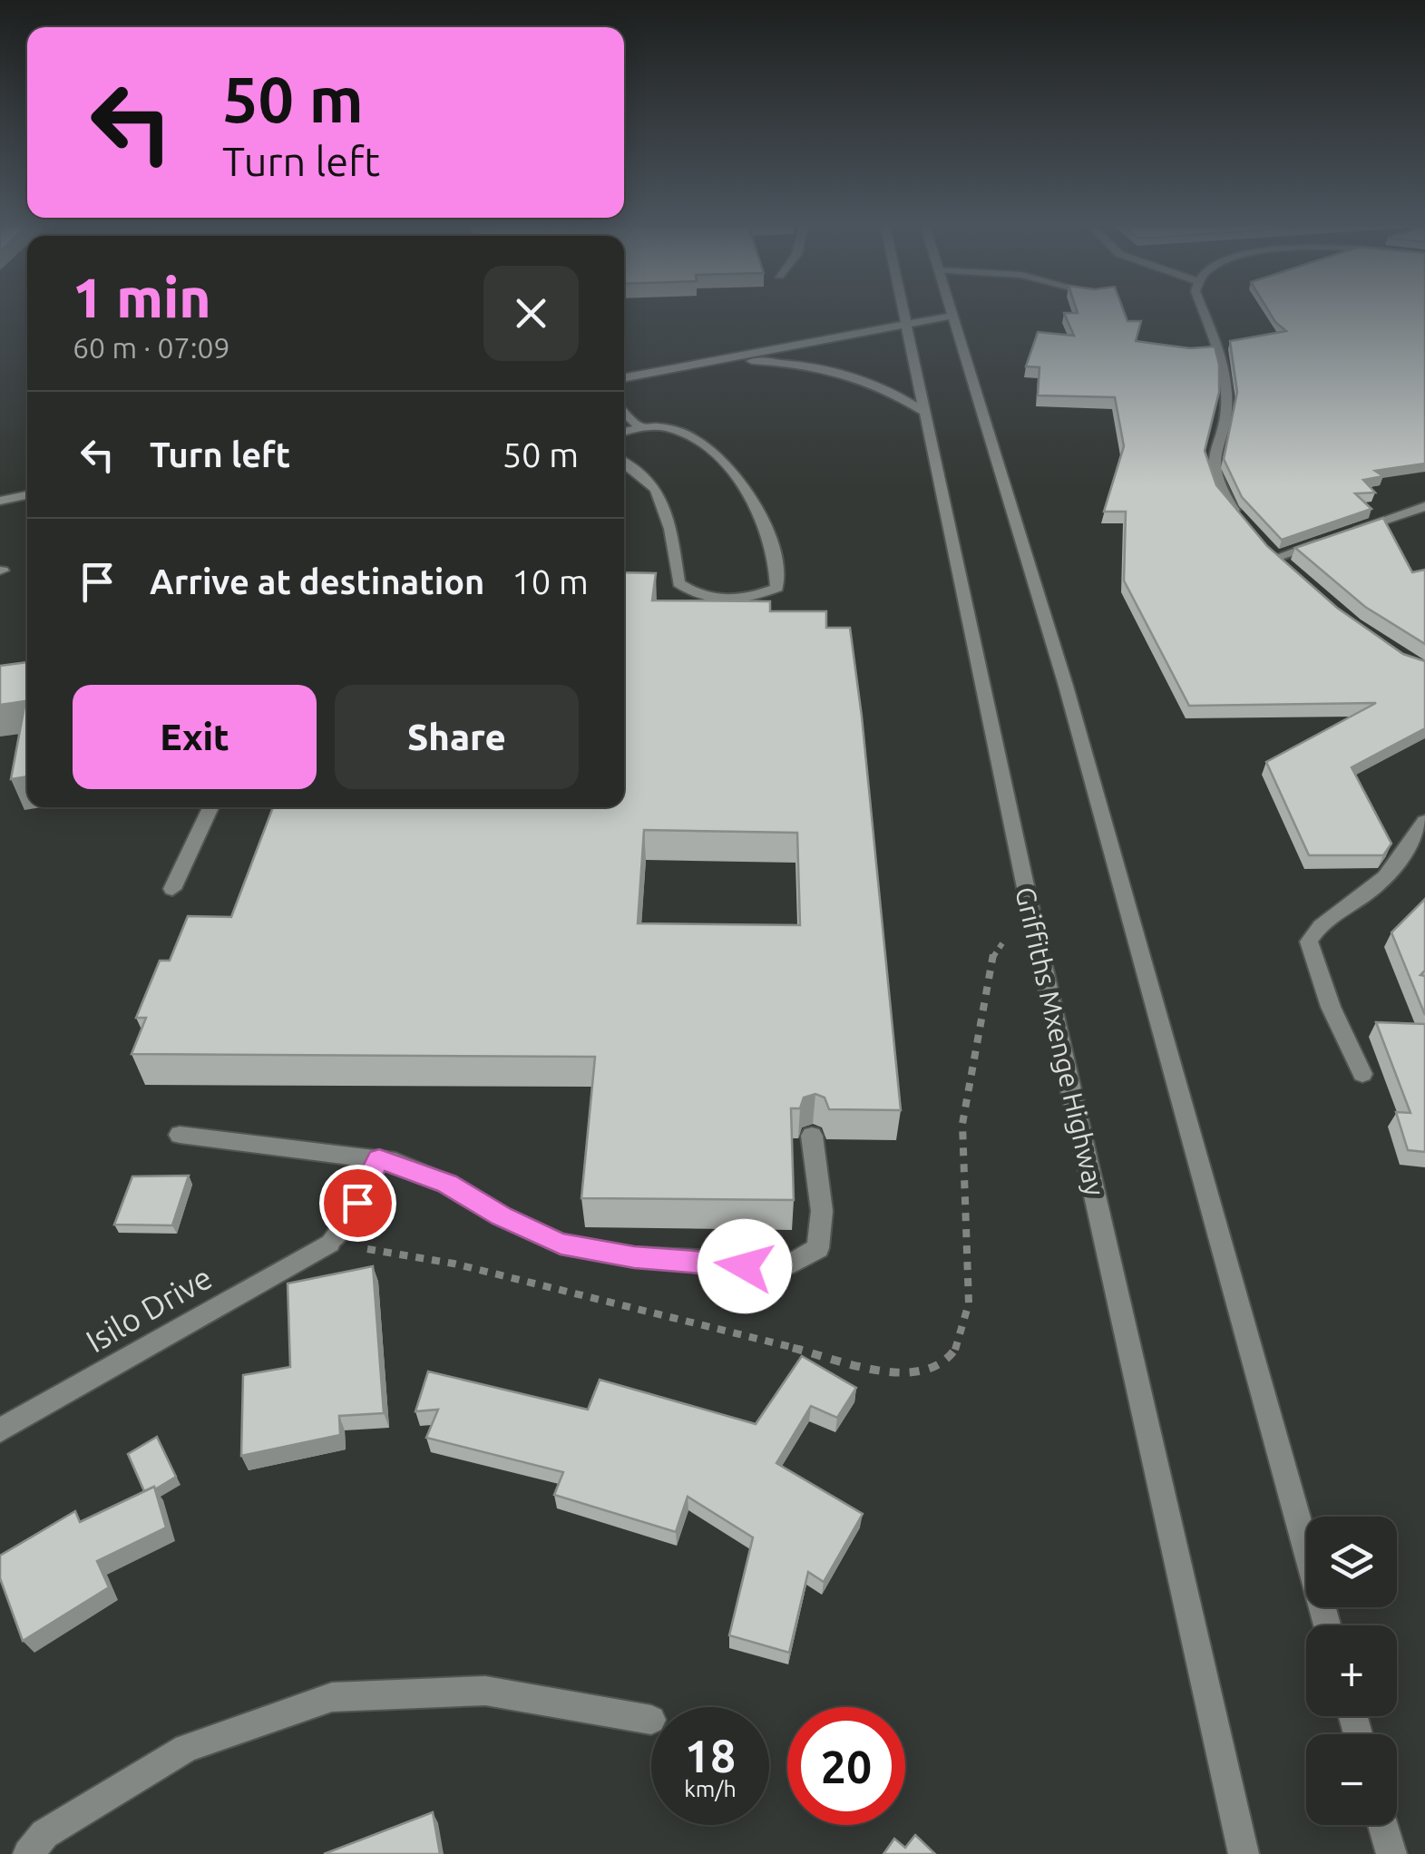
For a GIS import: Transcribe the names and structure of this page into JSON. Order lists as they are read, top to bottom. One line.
{"streets":{"street":["Griffiths Mxenge Highway","Isilo Drive"]},"page":{"turn":["50 m","Turn left"],"heading":["1 min","60 m · 07:09"],"list":[{"name":"Turn left","value":"50 m"},{"name":"Arrive at destination","value":"10 m"}],"buttons":["Exit","Share"],"map_buttons":["+","−"],"speed":"18 km/h","limit":"20"}}
